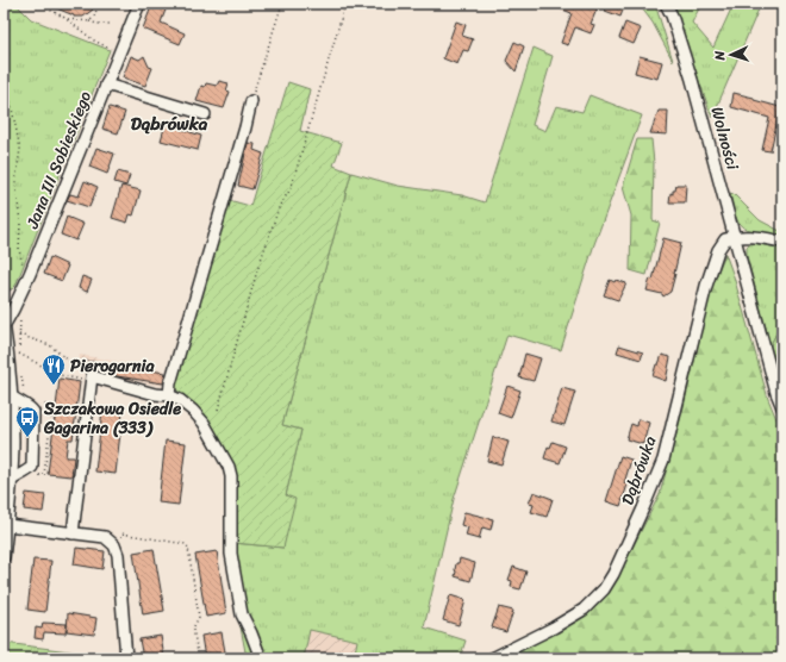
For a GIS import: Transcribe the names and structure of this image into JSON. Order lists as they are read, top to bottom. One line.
{"streets":{"street":["Wolności","Jana III Sobieskiego","Dąbrówka"]},"crossings":[["Wolności","Dąbrówka"]],"districts":["Dąbrówka"],"places":{"restaurant":["Pierogarnia"],"bus stop":["Szczakowa Osiedle Gagarina (333)"]},"north":"left"}
